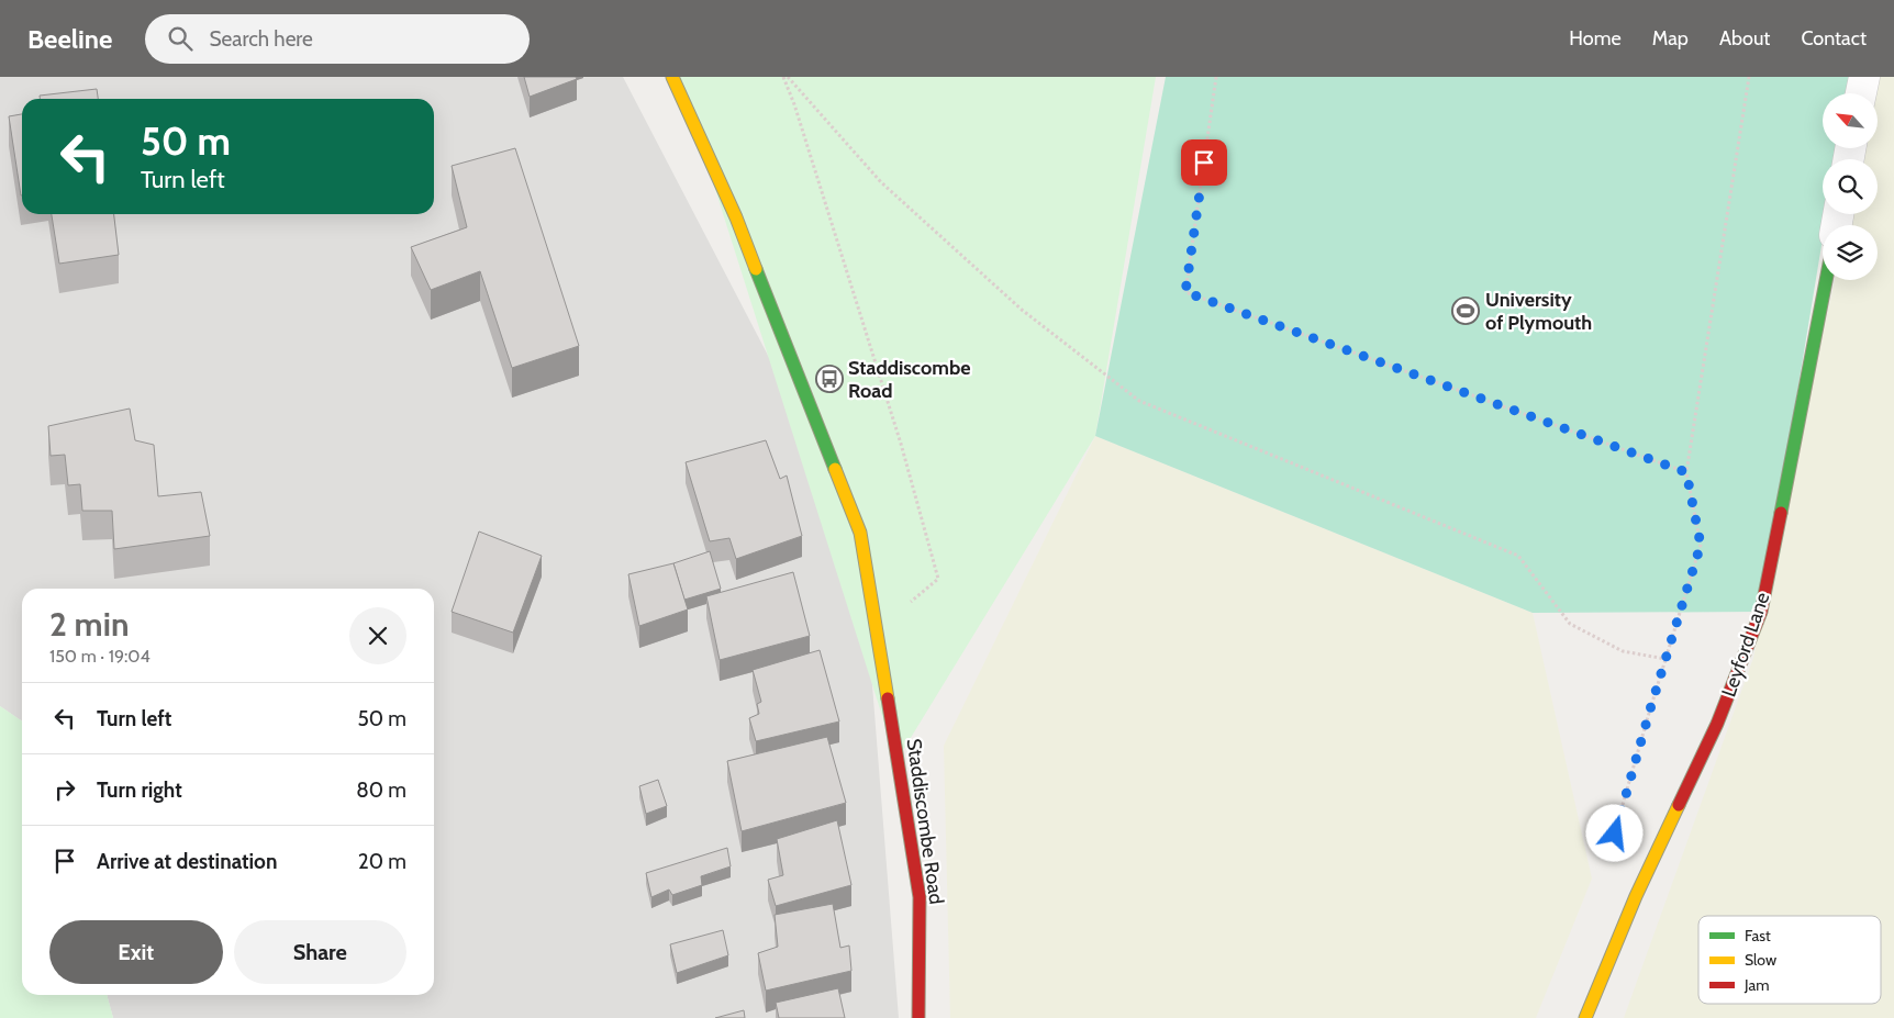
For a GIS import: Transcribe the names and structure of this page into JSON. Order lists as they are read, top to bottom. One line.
{"streets":{"street":["Leyford Lane","Staddiscombe Road"]},"places":{"sports":["University of Plymouth"],"bus stop":["Staddiscombe Road"]},"legend":["Fast","Slow","Jam"],"north":"top left","page":{"header":"Beeline","search":"Search here","nav":["Home","Map","About","Contact"],"turn":["50 m","Turn left"],"heading":["2 min","150 m · 19:04"],"list":[{"name":"Turn left","value":"50 m"},{"name":"Turn right","value":"80 m"},{"name":"Arrive at destination","value":"20 m"}],"buttons":["Exit","Share"]}}
